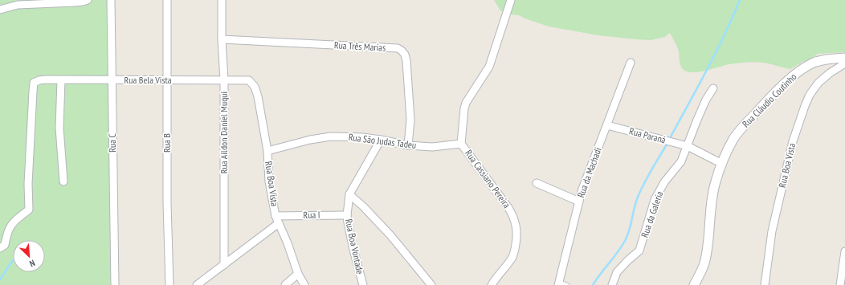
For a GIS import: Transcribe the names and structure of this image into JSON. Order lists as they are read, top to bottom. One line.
{"streets":{"street":["Rua Três Marias","Rua Bela Vista","Rua Cláudio Coutinho","Rua Aildon Daniel Muqui","Rua Paraná","Rua São Judas Tadeu","Rua C","Rua B","Rua Boa Vista","Rua da Machadi","Rua Cassiano Pereira","Rua da Galeria","Rua I","Rua Boa Vontade"]},"crossings":[["Rua Três Marias","Rua Aildon Daniel Muqui"],["Rua Três Marias","Rua São Judas Tadeu"],["Rua Bela Vista","Rua Aildon Daniel Muqui"],["Rua Bela Vista","Rua C"],["Rua Bela Vista","Rua B"],["Rua Bela Vista","Rua Boa Vista"],["Rua Cláudio Coutinho","Rua Paraná"],["Rua Paraná","Rua da Machadi"],["Rua Paraná","Rua da Galeria"],["Rua São Judas Tadeu","Rua Boa Vista"],["Rua São Judas Tadeu","Rua Cassiano Pereira"],["Rua São Judas Tadeu","Rua Boa Vontade"],["Rua Boa Vista","Rua I"],["Rua I","Rua Boa Vontade"]],"north":"bottom right"}
